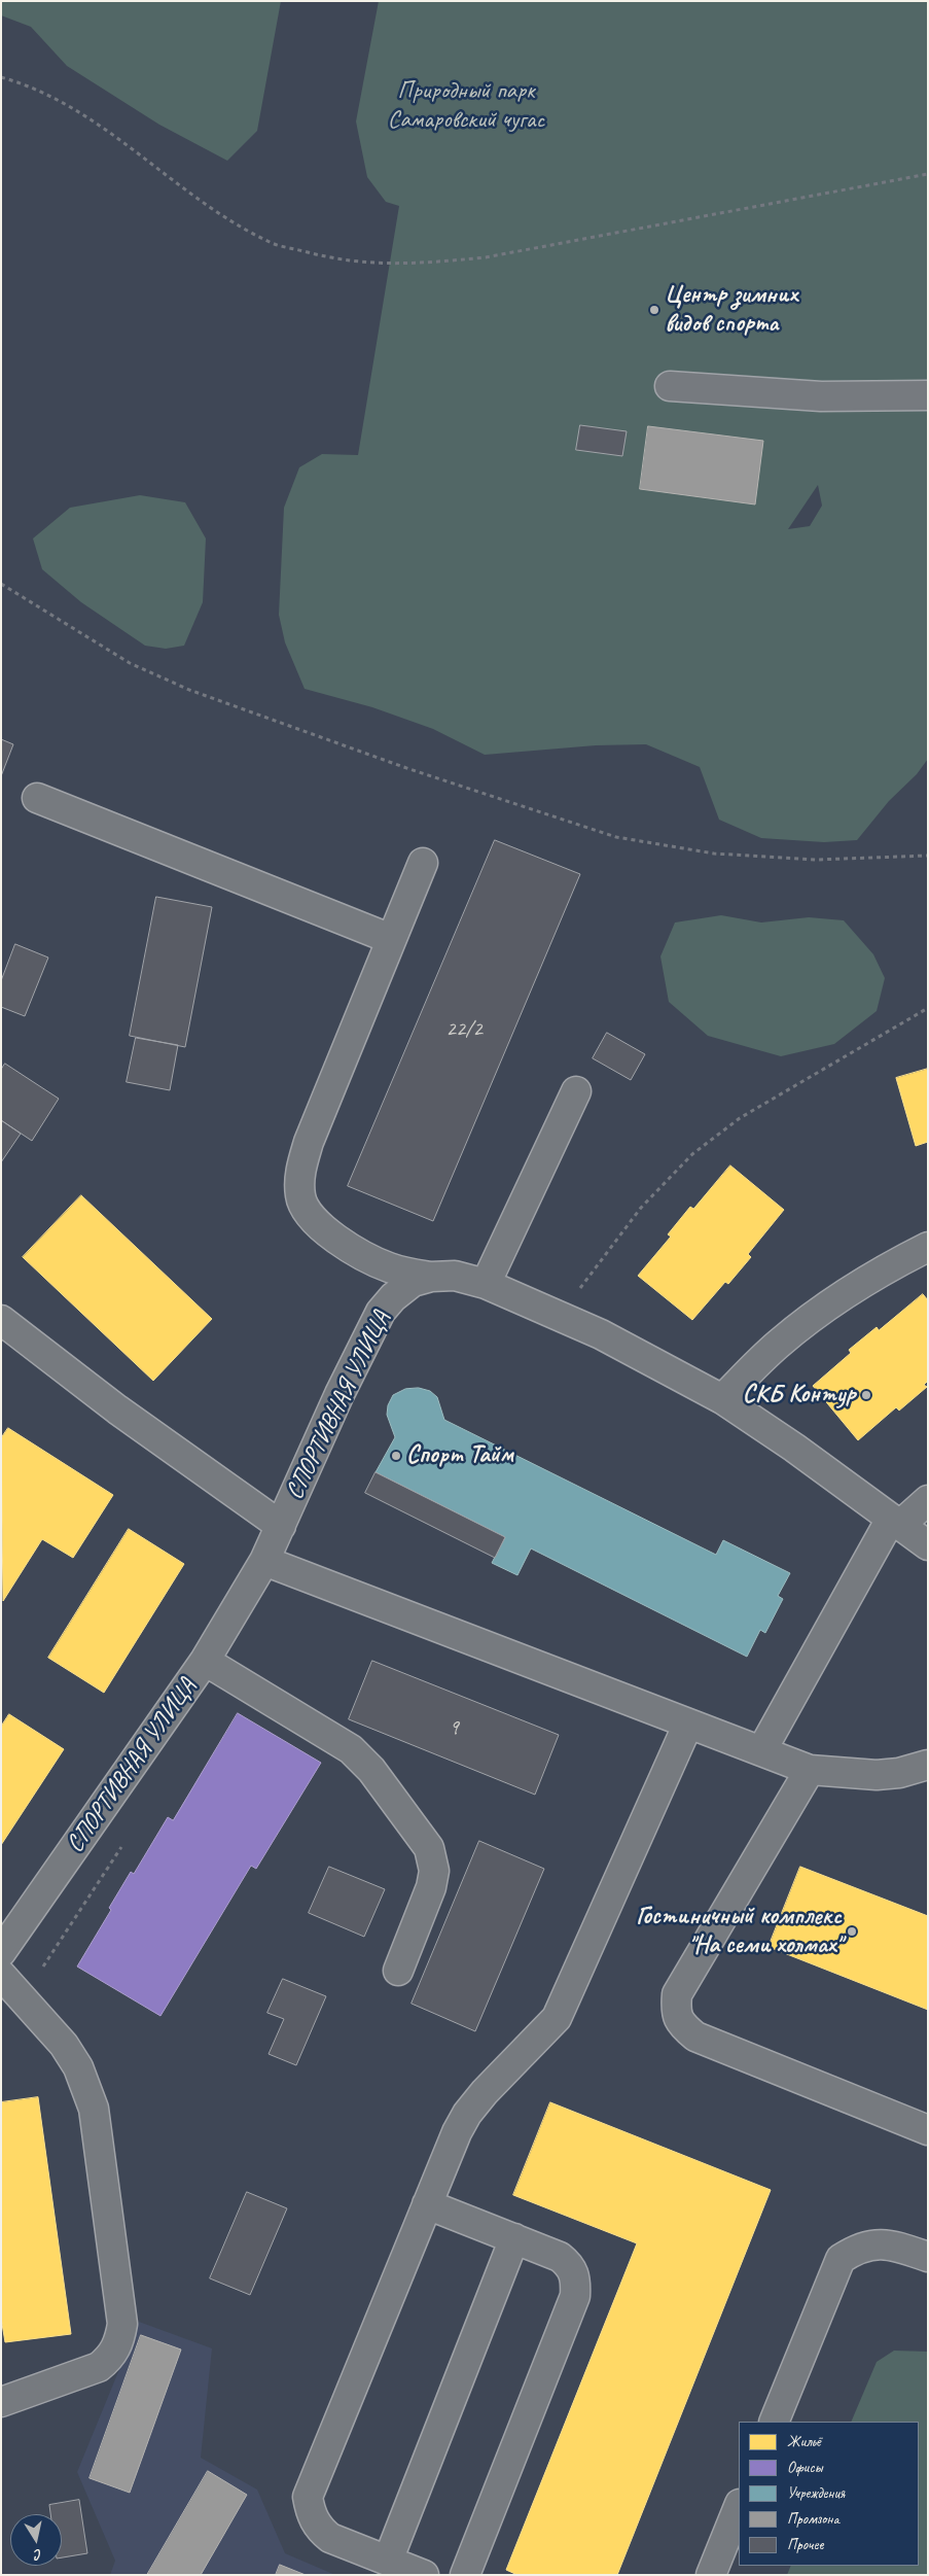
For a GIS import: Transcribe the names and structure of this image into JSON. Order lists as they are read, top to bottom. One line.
{"streets":{"street":["СПОРТИВНАЯ УЛИЦА"]},"parks":["Природный парк Самаровский чугас"],"places":["Центр зимних видов спорта","СКБ Контур","Спорт Тайм","Гостиничный комплекс \"На семи холмах\""],"house_numbers":["22/2","9"],"legend":["Жильё","Офисы","Учреждения","Промзона","Прочее"],"north":"bottom"}
